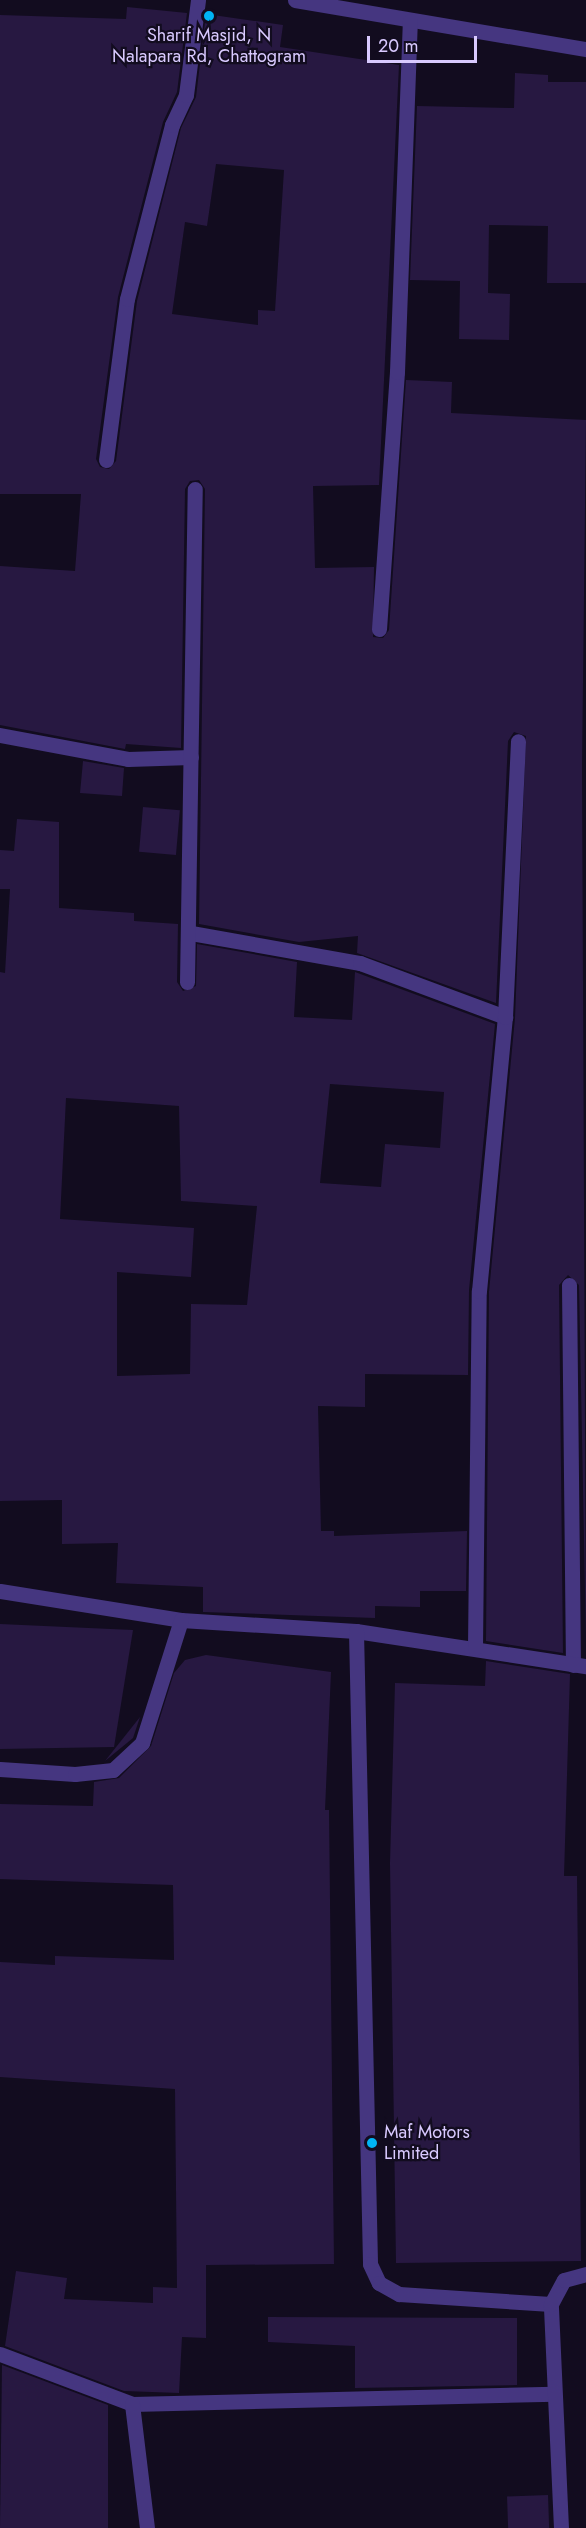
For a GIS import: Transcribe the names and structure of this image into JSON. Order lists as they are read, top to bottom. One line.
{"places":["Sharif Masjid, N Nalapara Rd, Chattogram","Maf Motors Limited"],"scale_bar":"20 m"}
